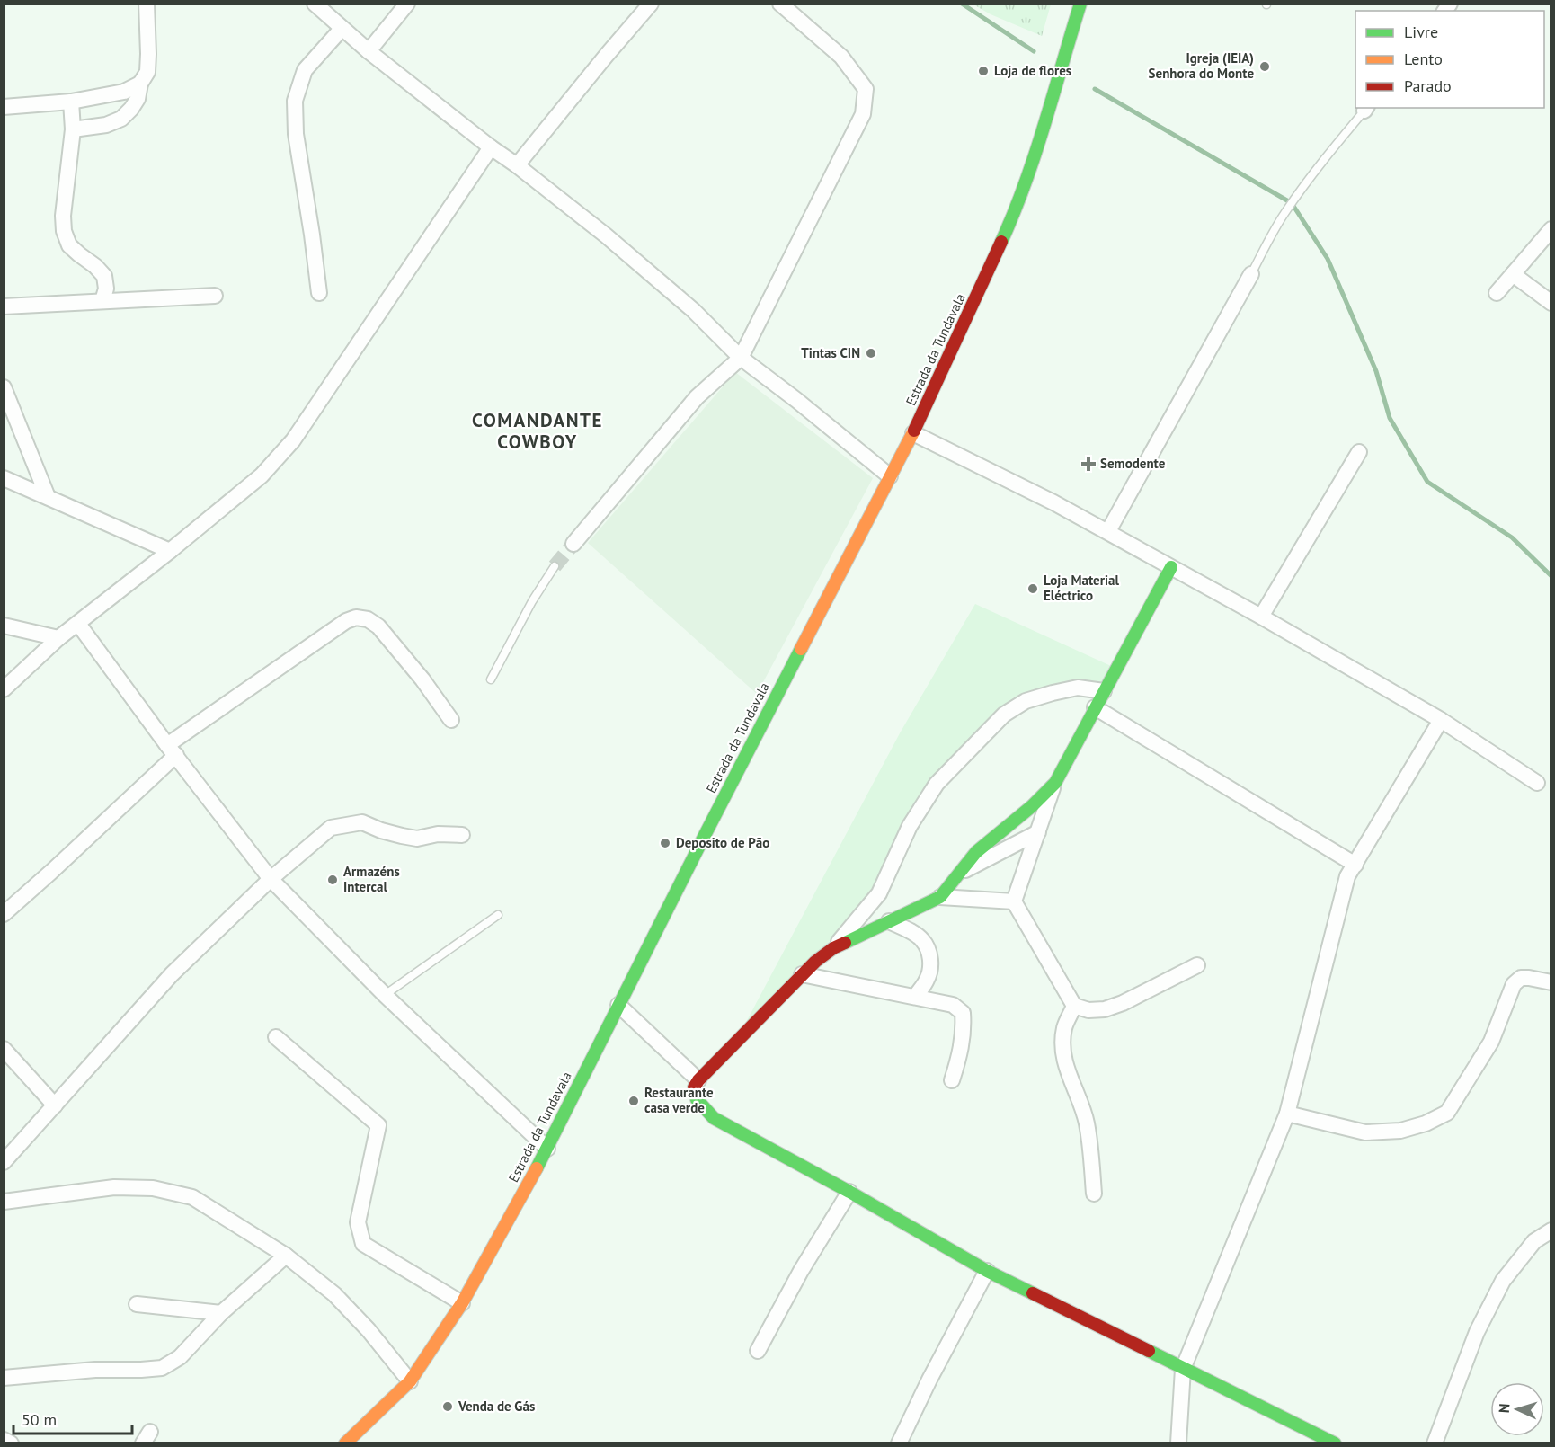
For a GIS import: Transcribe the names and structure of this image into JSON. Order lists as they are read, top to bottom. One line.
{"streets":{"main road":["Estrada da Tundavala"]},"districts":["COMANDANTE COWBOY"],"places":{"other":["Igreja (IEIA) Senhora do Monte","Loja de flores","Tintas CIN","Loja Material Eléctrico","Deposito de Pão","Armazéns Intercal","Restaurante casa verde","Venda de Gás"],"health":["Semodente"]},"legend":["Livre","Lento","Parado"],"scale_bar":"50 m","north":"left"}
